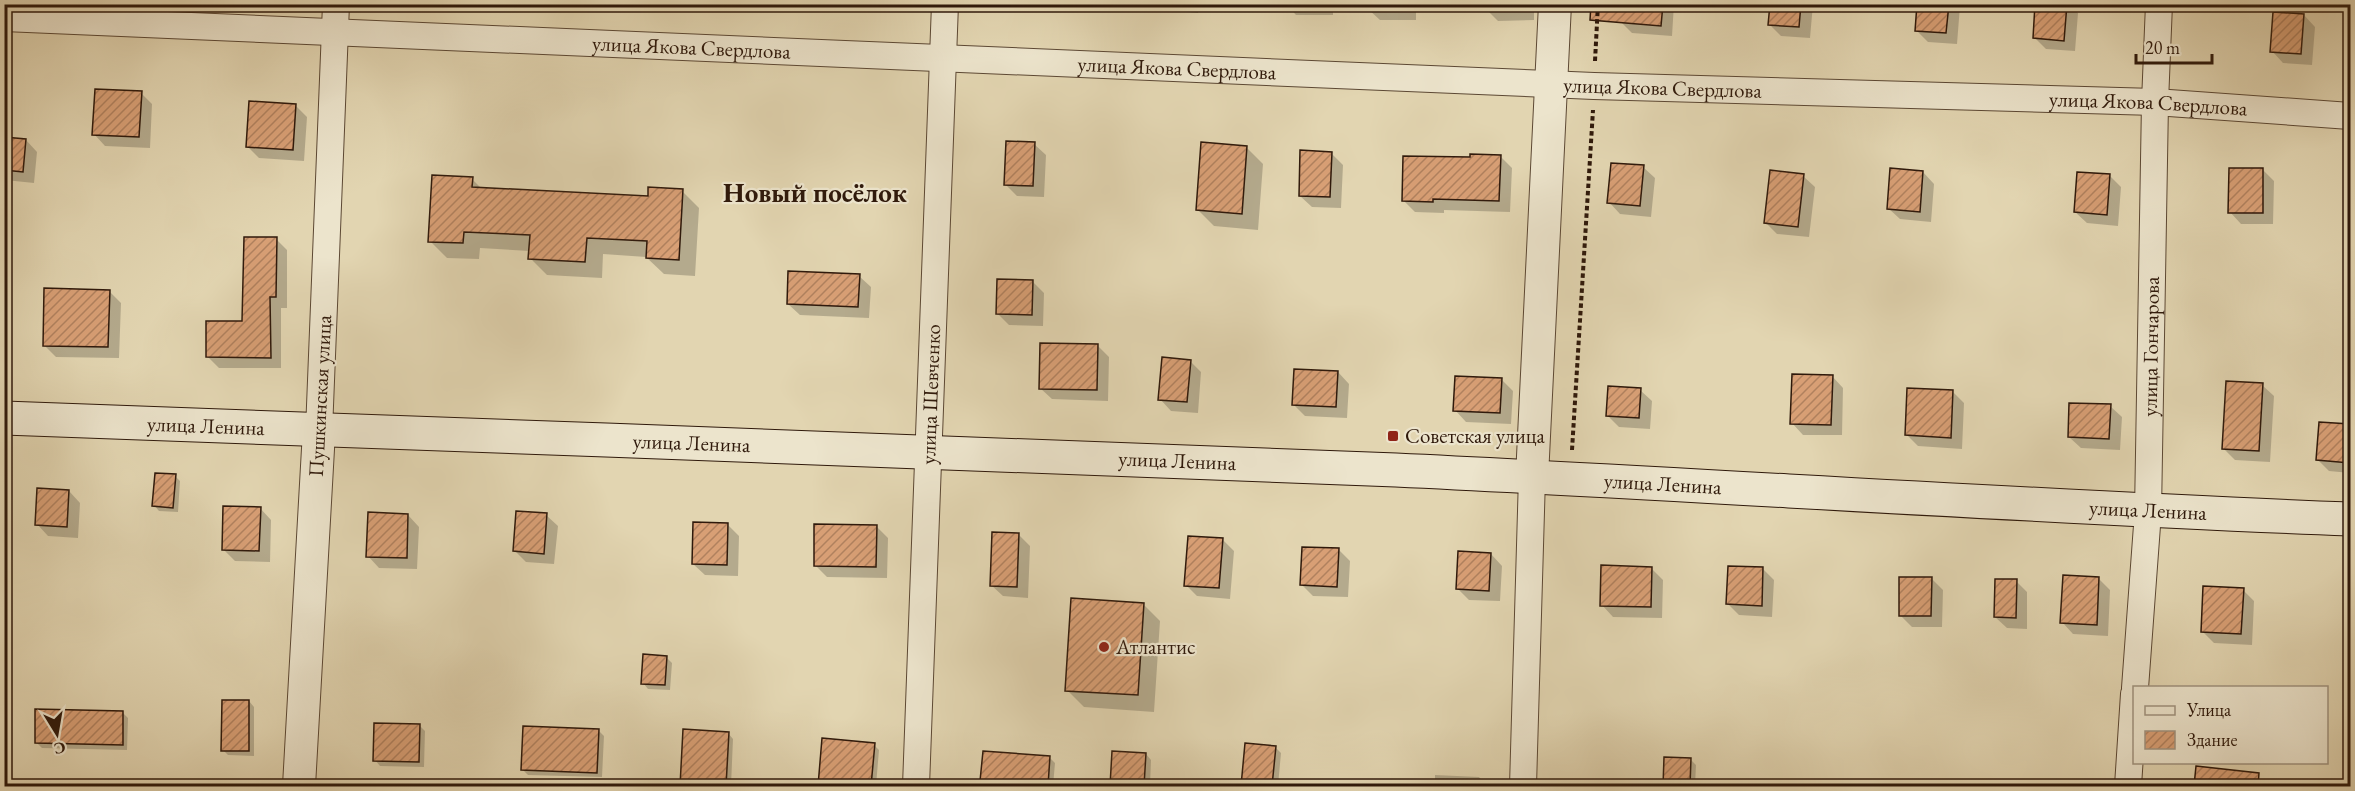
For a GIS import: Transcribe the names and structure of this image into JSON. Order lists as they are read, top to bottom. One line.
{"streets":{"main road":["улица Ленина"],"street":["улица Якова Свердлова","улица Гончарова","улица Шевченко","Пушкинская улица"]},"crossings":[["улица Якова Свердлова","улица Гончарова"],["улица Якова Свердлова","улица Шевченко"],["улица Якова Свердлова","Пушкинская улица"],["улица Гончарова","улица Ленина"],["улица Шевченко","улица Ленина"],["Пушкинская улица","улица Ленина"]],"districts":["Новый посёлок"],"places":{"transit":["Советская улица"],"other":["Атлантис"]},"legend":["Улица","Здание"],"scale_bar":"20 m","north":"bottom"}
